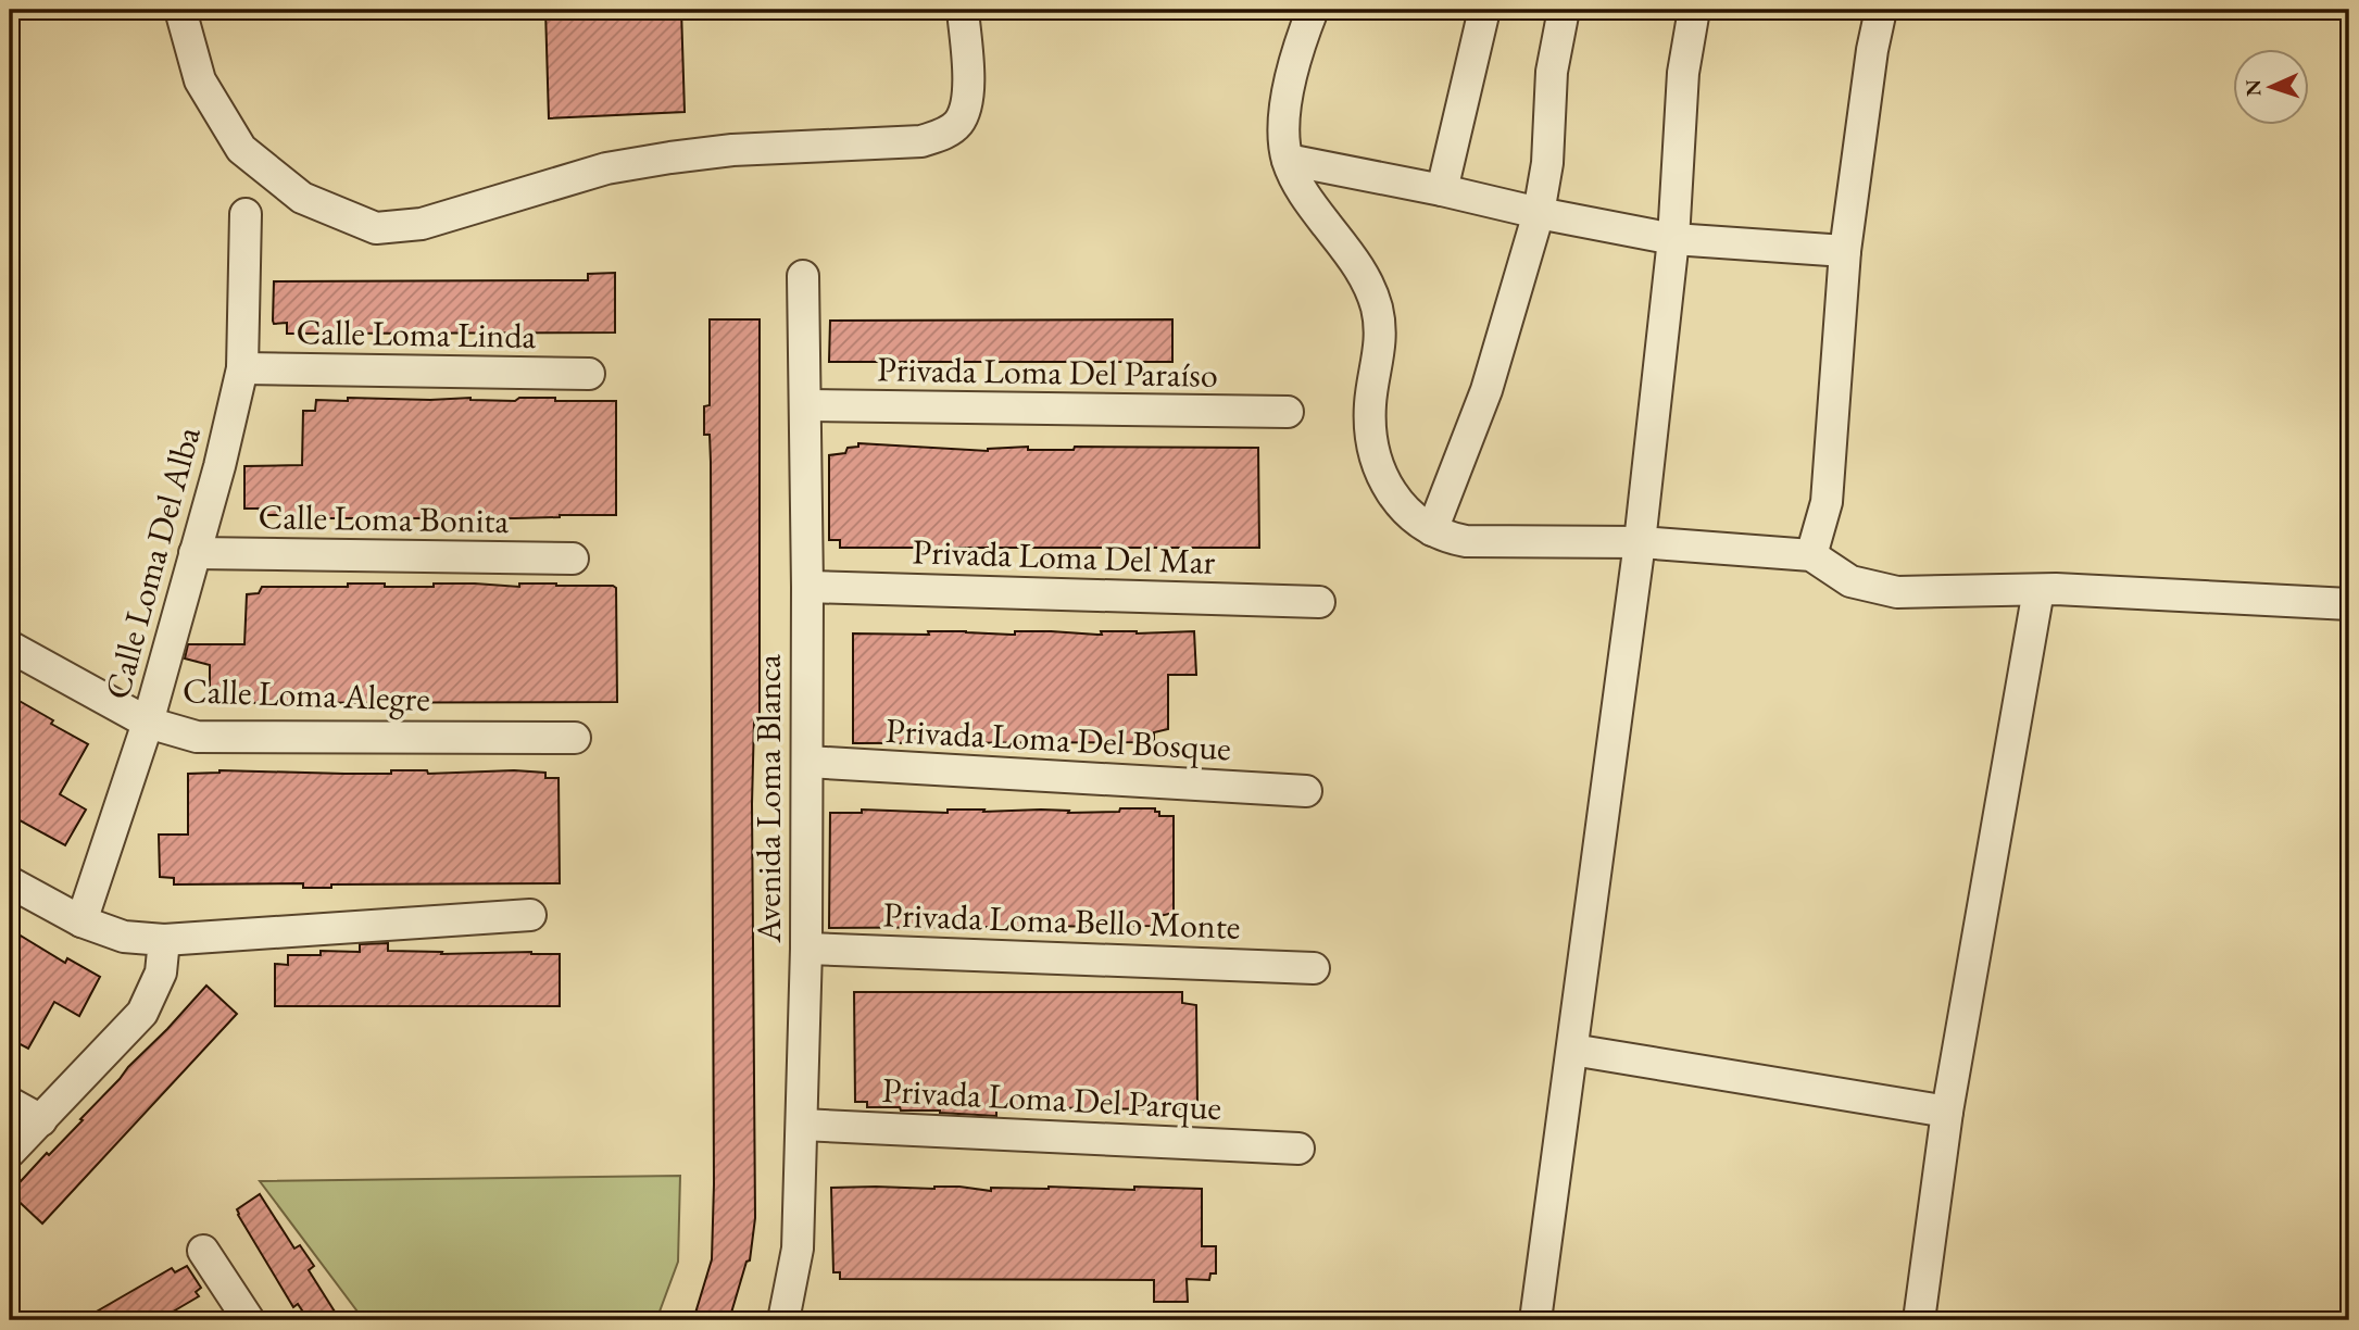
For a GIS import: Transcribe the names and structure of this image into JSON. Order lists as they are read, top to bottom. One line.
{"streets":{"street":["Calle Loma Linda","Privada Loma Del Paraíso","Calle Loma Bonita","Privada Loma Del Mar","Calle Loma Del Alba","Calle Loma Alegre","Privada Loma Del Bosque","Avenida Loma Blanca","Privada Loma Bello Monte","Privada Loma Del Parque"]},"crossings":[["Calle Loma Linda","Calle Loma Del Alba"],["Privada Loma Del Paraíso","Avenida Loma Blanca"],["Calle Loma Bonita","Calle Loma Del Alba"],["Privada Loma Del Mar","Avenida Loma Blanca"],["Calle Loma Del Alba","Calle Loma Alegre"],["Privada Loma Del Bosque","Avenida Loma Blanca"],["Avenida Loma Blanca","Privada Loma Bello Monte"],["Avenida Loma Blanca","Privada Loma Del Parque"]],"north":"left"}
